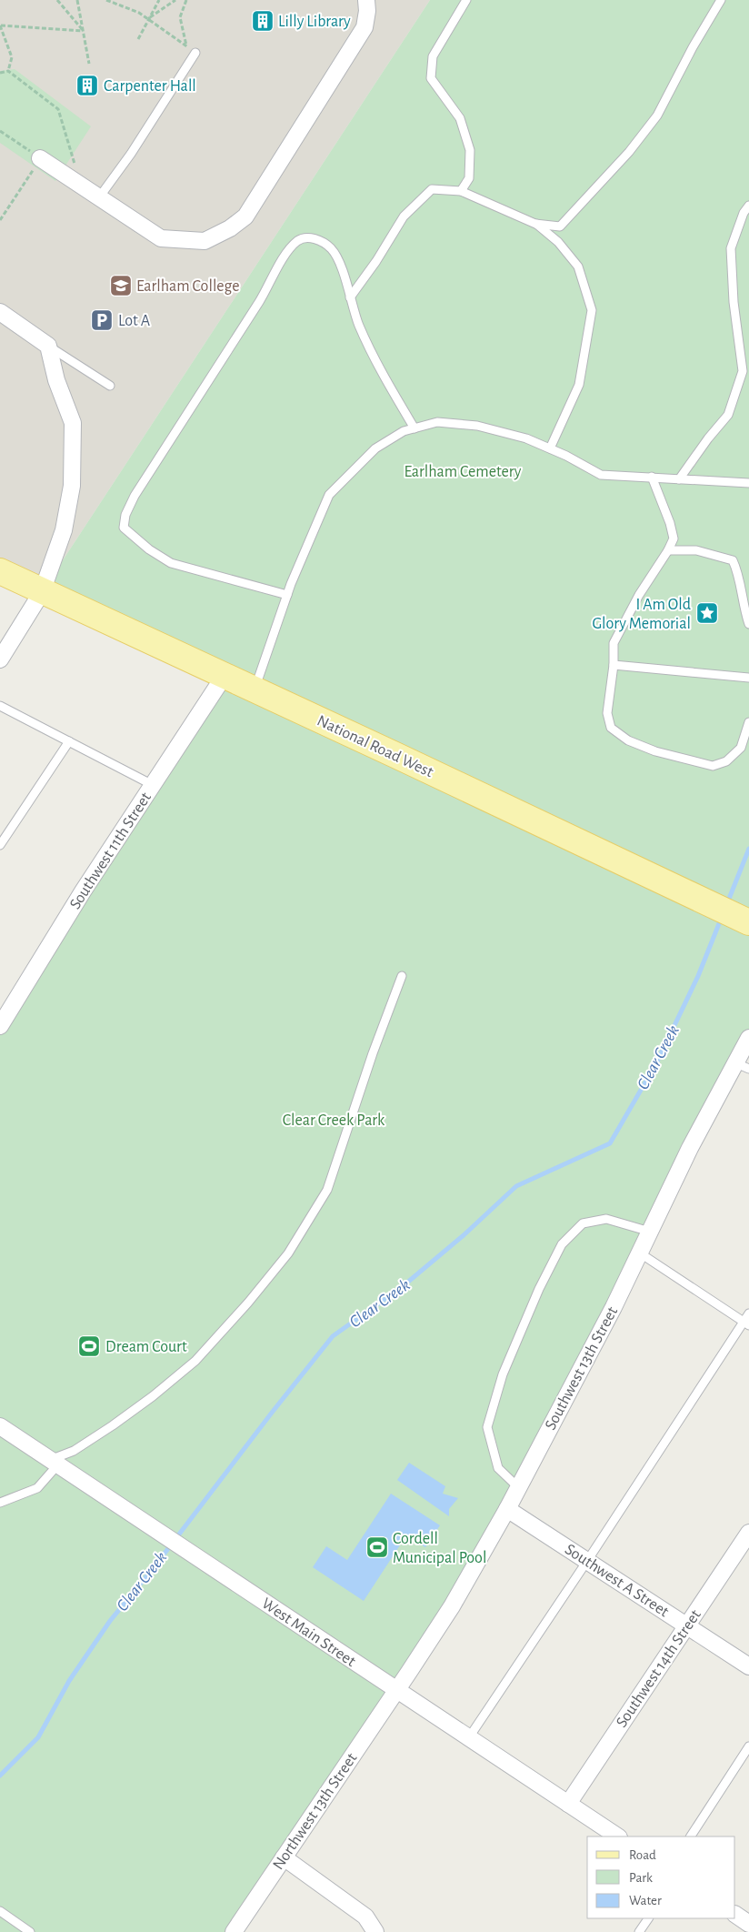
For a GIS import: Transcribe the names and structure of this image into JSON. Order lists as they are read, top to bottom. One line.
{"streets":{"main road":["National Road West"],"street":["Southwest 11th Street","Southwest 13th Street","Southwest A Street","West Main Street","Southwest 14th Street","Northwest 13th Street"]},"crossings":[["National Road West","Southwest 11th Street"],["Southwest 13th Street","Southwest A Street"],["Southwest 13th Street","West Main Street"],["Southwest 13th Street","Northwest 13th Street"],["Southwest A Street","Southwest 14th Street"],["West Main Street","Southwest 14th Street"],["West Main Street","Northwest 13th Street"]],"water":["Clear Creek"],"parks":["Earlham Cemetery","Clear Creek Park"],"places":{"building":["Lilly Library","Carpenter Hall"],"school or university":["Earlham College"],"parking":["Lot A"],"place":["I Am Old Glory Memorial"],"sports":["Dream Court","Cordell Municipal Pool"]},"legend":["Road","Park","Water"]}
